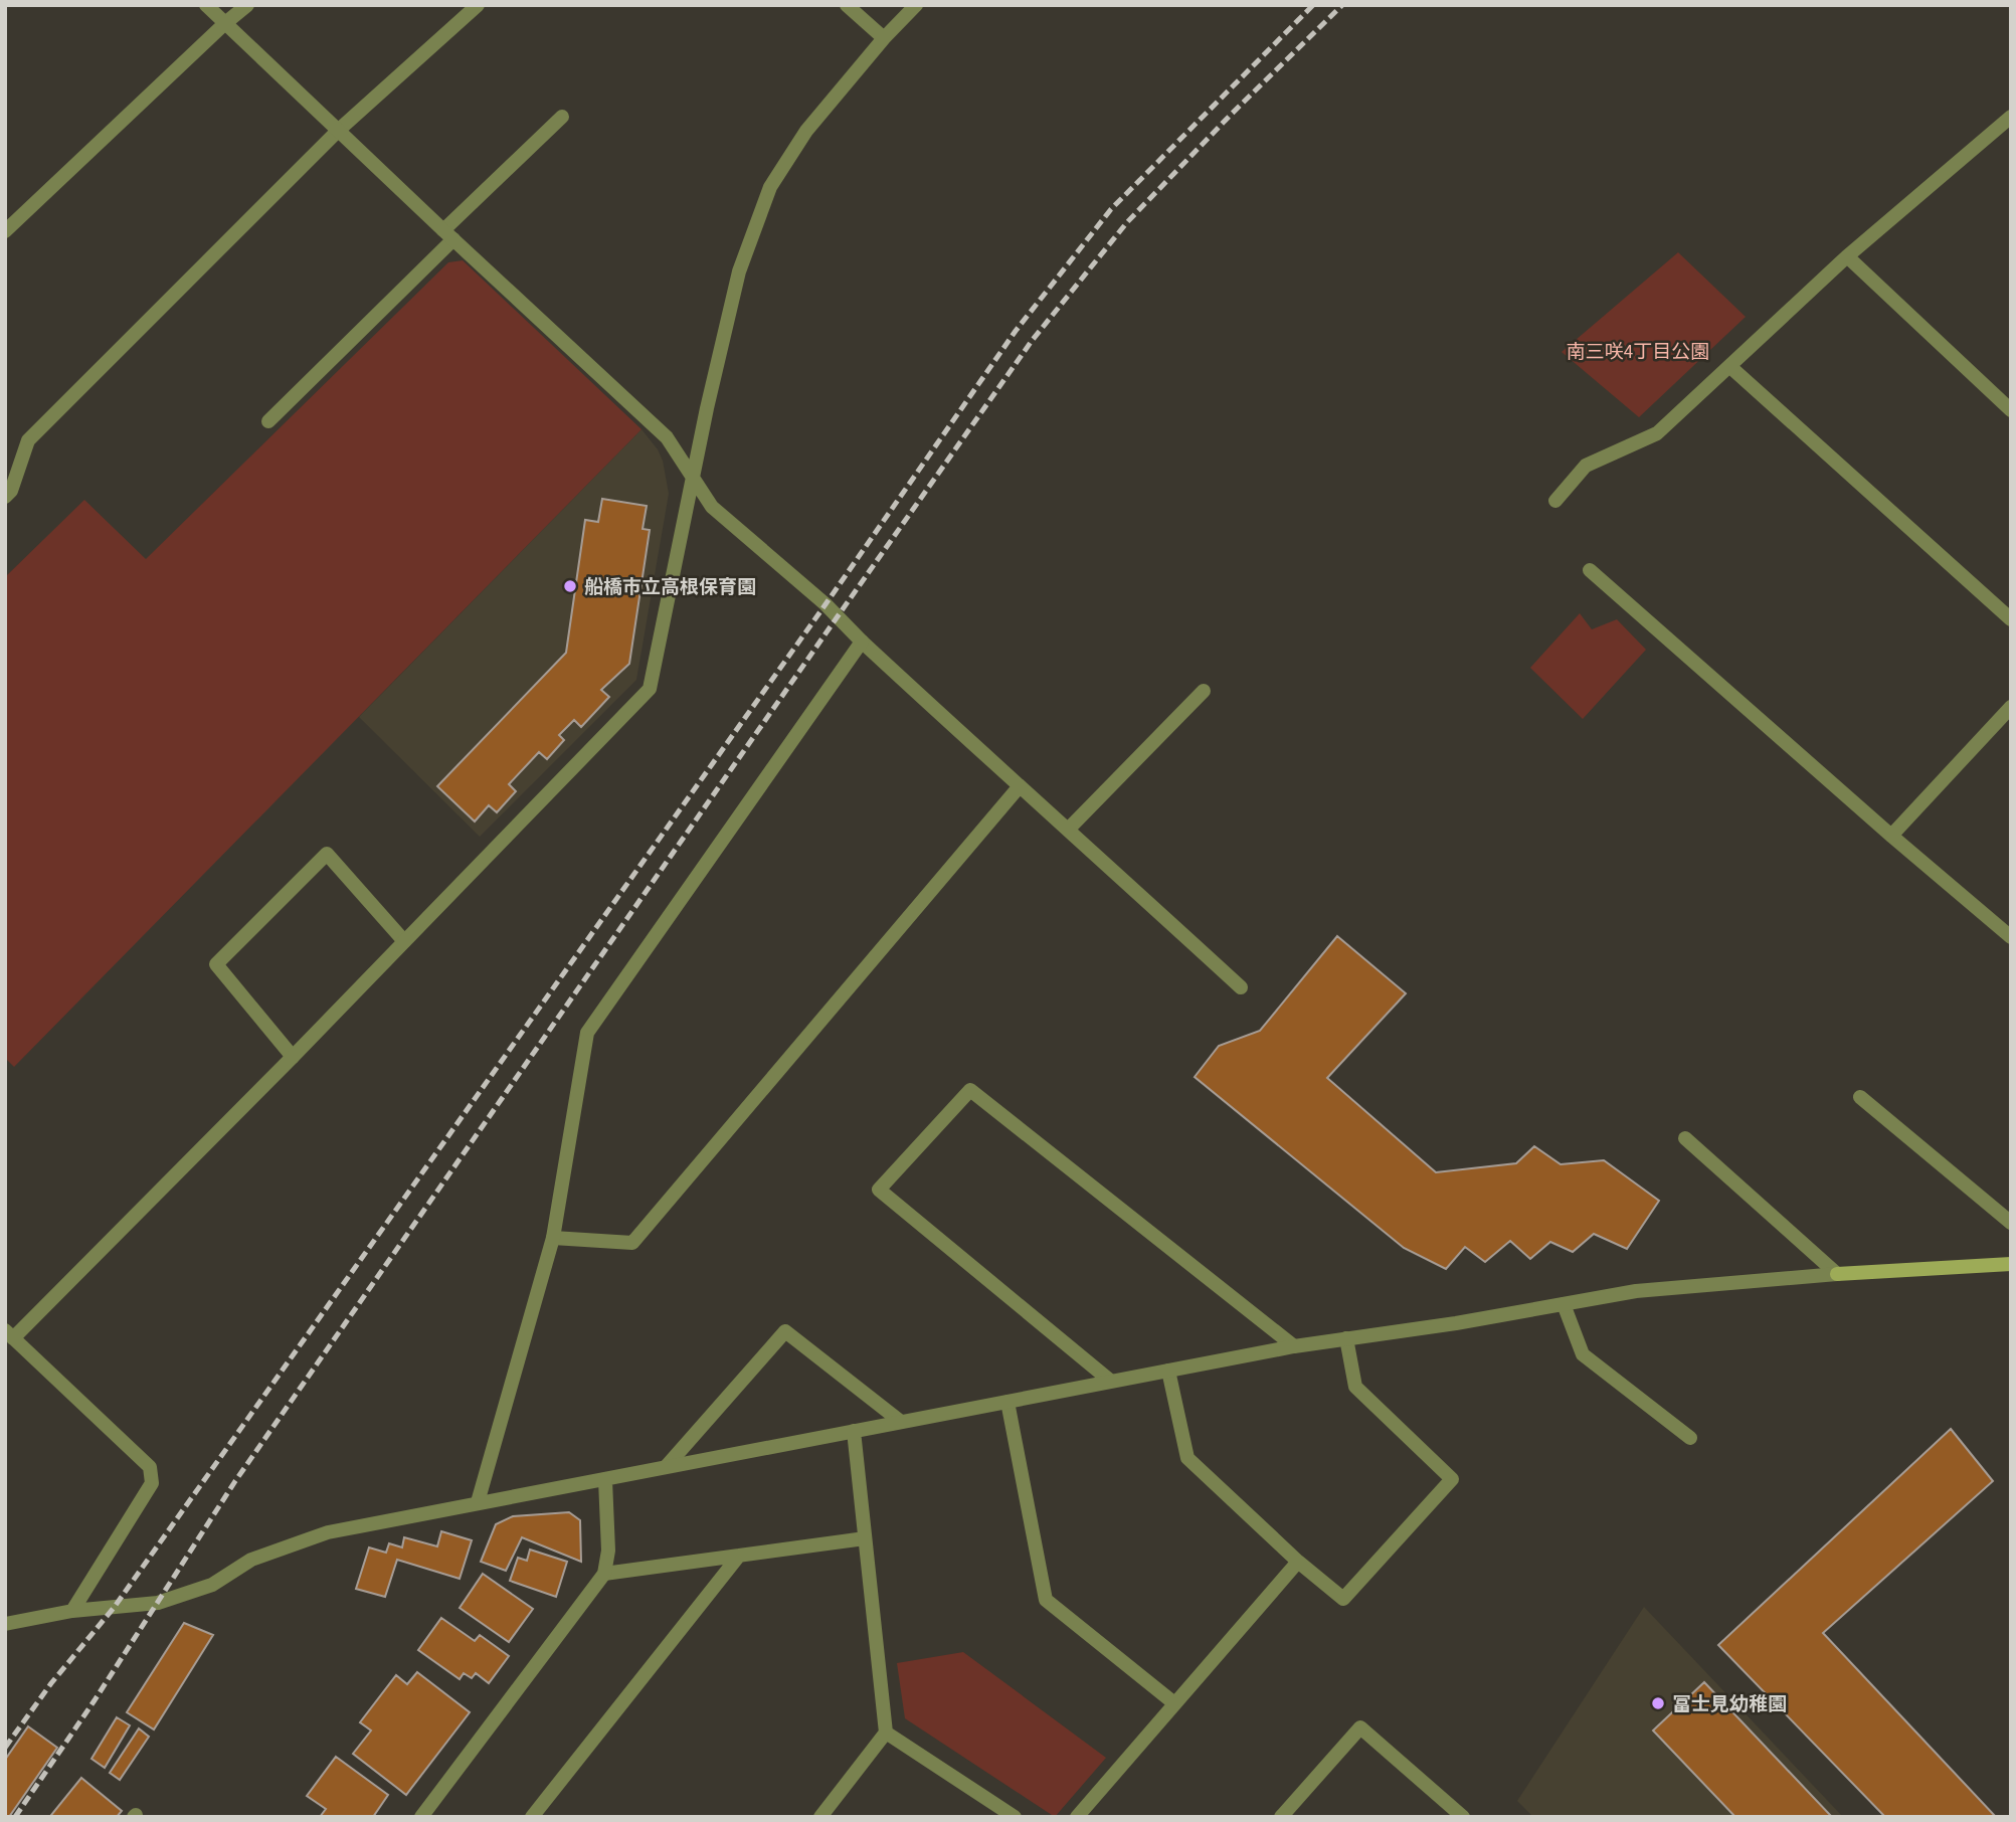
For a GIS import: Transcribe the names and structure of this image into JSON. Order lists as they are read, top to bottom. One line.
{"parks":["南三咲4丁目公園"],"places":["船橋市立高根保育園","冨士見幼稚園"]}
